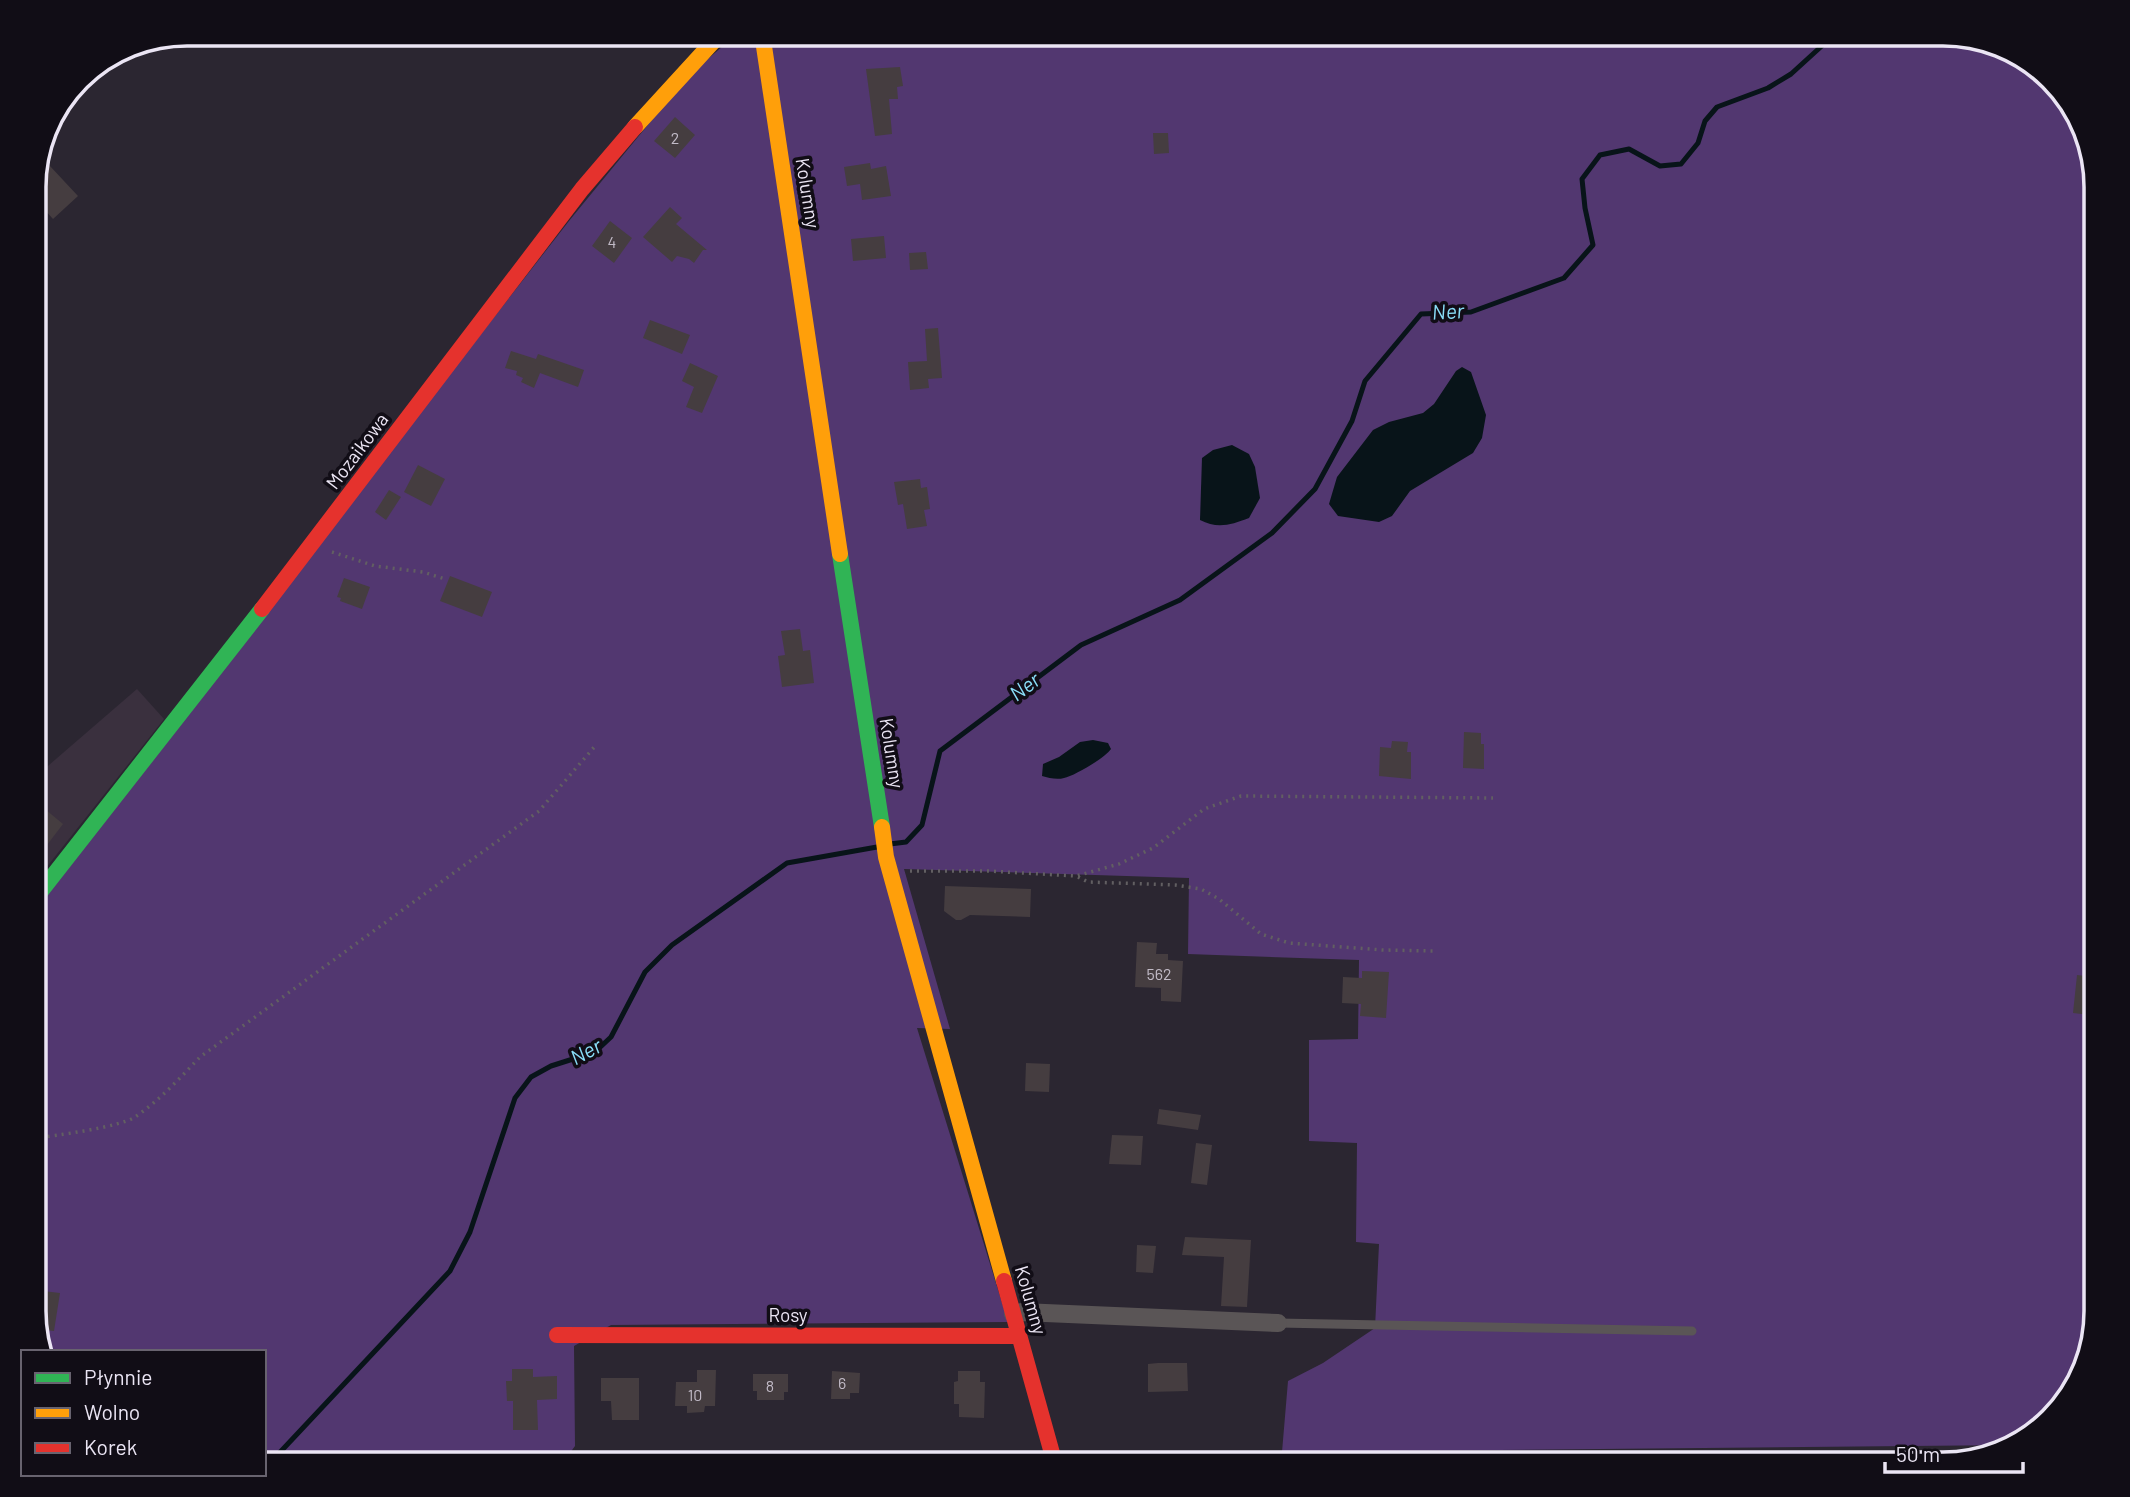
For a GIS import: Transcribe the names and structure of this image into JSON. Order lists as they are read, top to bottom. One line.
{"streets":{"street":["Kolumny","Mozaikowa","Rosy"]},"crossings":[["Kolumny","Rosy"]],"water":["Ner"],"house_numbers":["2","4","562","6","8","10"],"legend":["Płynnie","Wolno","Korek"],"scale_bar":"50 m"}
